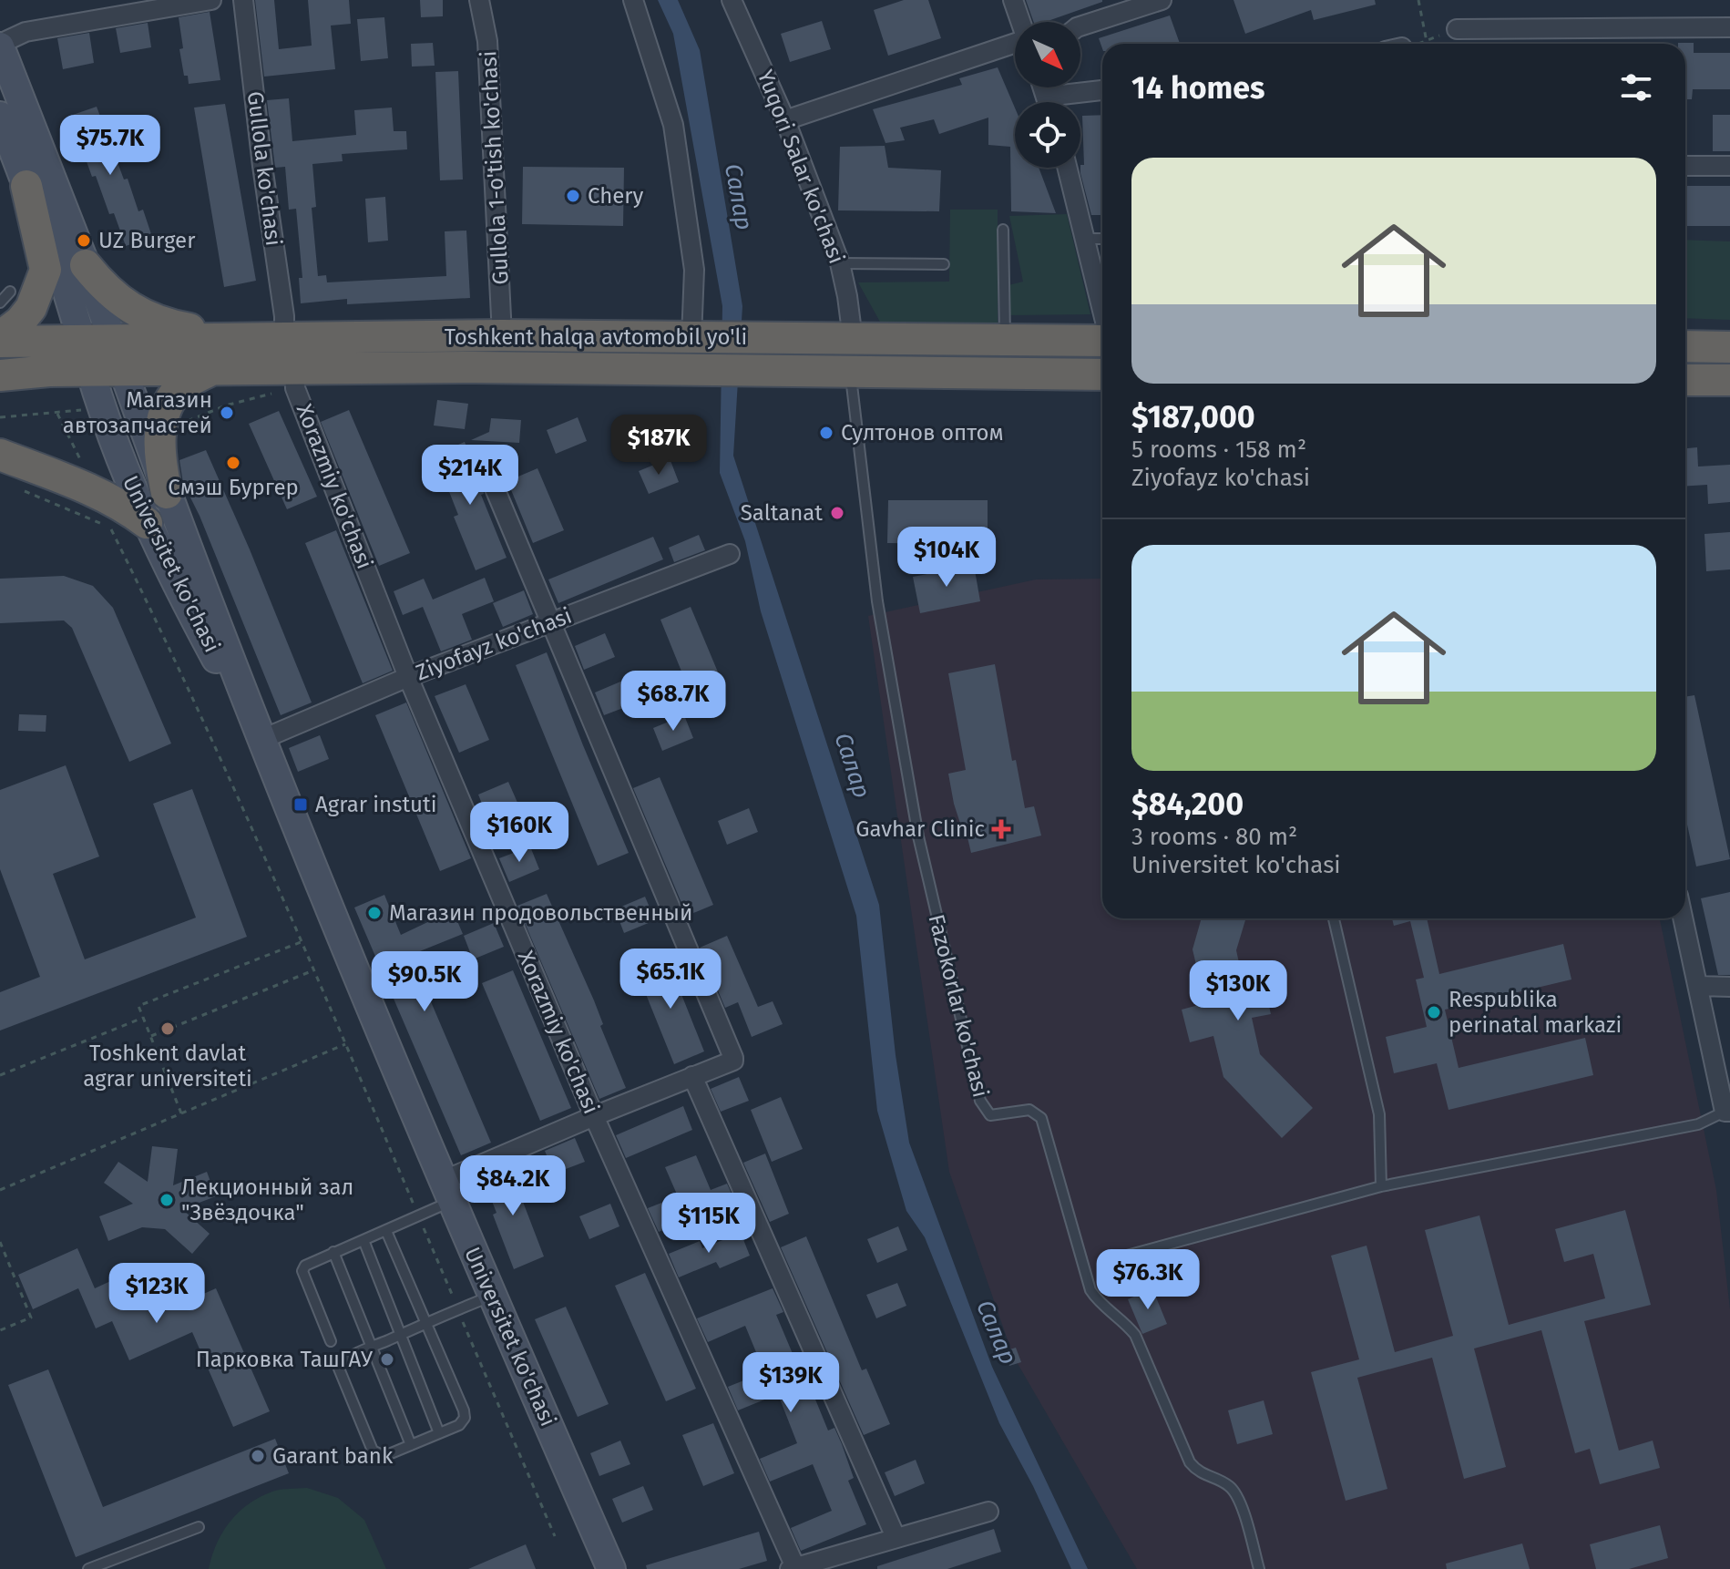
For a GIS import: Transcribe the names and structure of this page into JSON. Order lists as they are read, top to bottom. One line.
{"streets":{"highway":["Toshkent halqa avtomobil yo'li","Universitet ko'chasi"],"street":["Yuqori Salar ko'chasi","Gullola 1-o'tish ko'chasi","Gullola ko'chasi","Xorazmiy ko'chasi","Ziyofayz ko'chasi"],"lane":["Fazokorlar ko'chasi"]},"crossings":[["Yuqori Salar ko'chasi","Toshkent halqa avtomobil yo'li"],["Gullola 1-o'tish ko'chasi","Toshkent halqa avtomobil yo'li"],["Gullola ko'chasi","Toshkent halqa avtomobil yo'li"],["Toshkent halqa avtomobil yo'li","Xorazmiy ko'chasi"],["Toshkent halqa avtomobil yo'li","Universitet ko'chasi"],["Toshkent halqa avtomobil yo'li","Fazokorlar ko'chasi"],["Xorazmiy ko'chasi","Ziyofayz ko'chasi"],["Universitet ko'chasi","Ziyofayz ko'chasi"]],"water":["Салар"],"places":{"other":["Chery","UZ Burger","Магазин автозапчастей","Султонов оптом","Смэш Бургер","Saltanat","Магазин продовольственный","Respublika perinatal markazi","Toshkent davlat agrar universiteti","Лекционный зал \"Звёздочка\"","Парковка ТашГАУ","Garant bank"],"transit":["Agrar instuti"],"health":["Gavhar Clinic"]},"north":"bottom right","page":{"heading":"14 homes","price":["$75.7K","$187K","$214K","$104K","$68.7K","$160K","$65.1K","$90.5K","$130K","$84.2K","$115K","$76.3K","$123K","$139K"],"list":[{"name":"$187,000","note":"5 rooms · 158 m² · Ziyofayz ko'chasi"},{"name":"$84,200","note":"3 rooms · 80 m² · Universitet ko'chasi"}]}}
